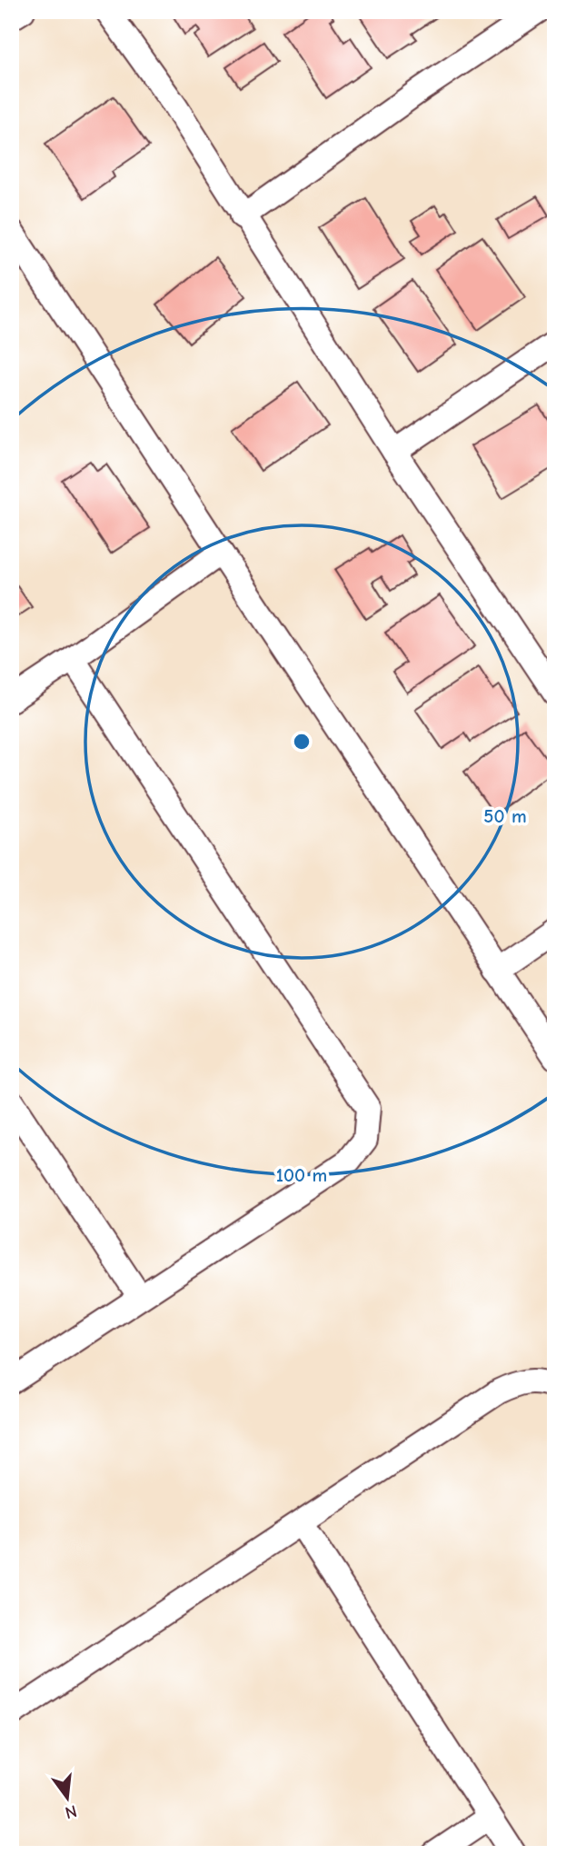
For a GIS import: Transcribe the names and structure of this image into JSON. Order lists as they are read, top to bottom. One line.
{"north":"bottom","rings":["50 m","100 m"]}
